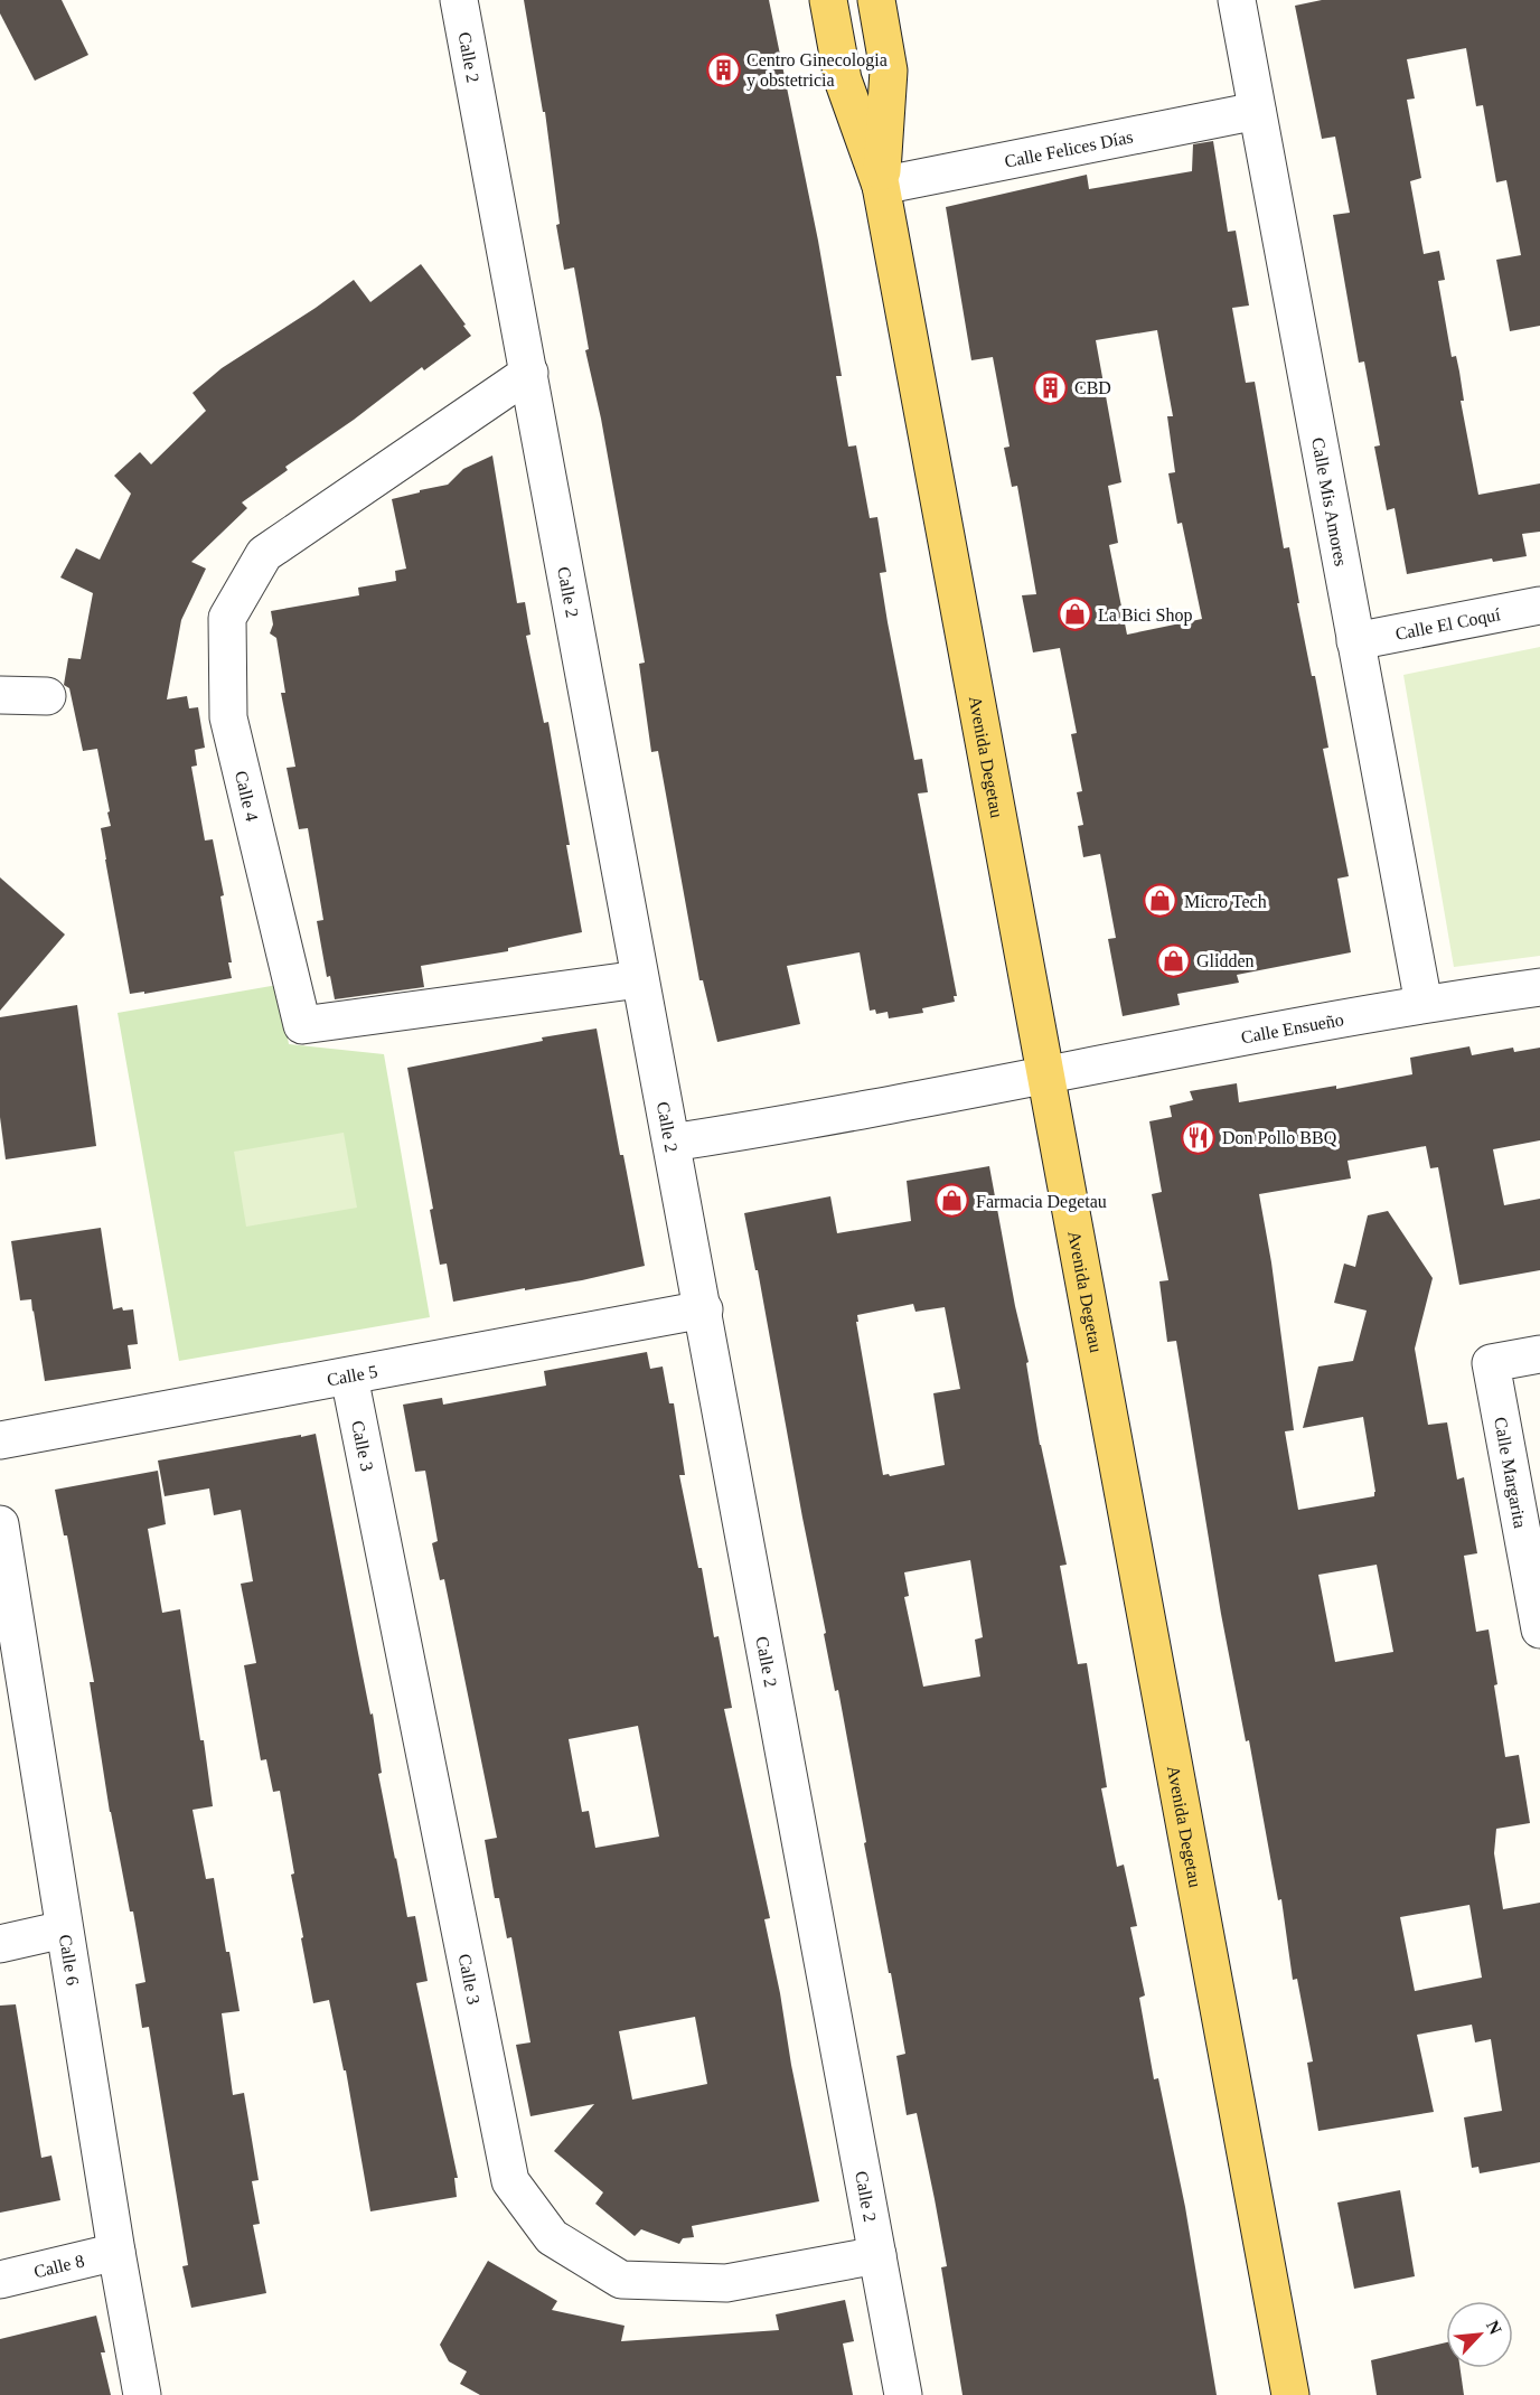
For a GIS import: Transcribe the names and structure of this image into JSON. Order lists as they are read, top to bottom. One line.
{"streets":{"main road":["Avenida Degetau"],"street":["Calle 2","Calle Felices Días","Calle Mis Amores","Calle El Coquí","Calle 4","Calle Ensueño","Calle 5","Calle 3","Calle Margarita","Calle 6","Calle 8"]},"crossings":[["Calle 2","Calle 4"],["Calle 2","Calle Ensueño"],["Calle 2","Calle 5"],["Calle 2","Calle 3"],["Calle Felices Días","Calle Mis Amores"],["Calle Felices Días","Avenida Degetau"],["Calle Mis Amores","Calle El Coquí"],["Calle Mis Amores","Calle Ensueño"],["Avenida Degetau","Calle Ensueño"],["Calle 5","Calle 3"],["Calle 6","Calle 8"]],"places":{"building":["Centro Ginecologia y obstetricia","CBD"],"shop":["La Bici Shop","Micro Tech","Glidden","Farmacia Degetau"],"restaurant":["Don Pollo BBQ"]},"north":"top right"}
